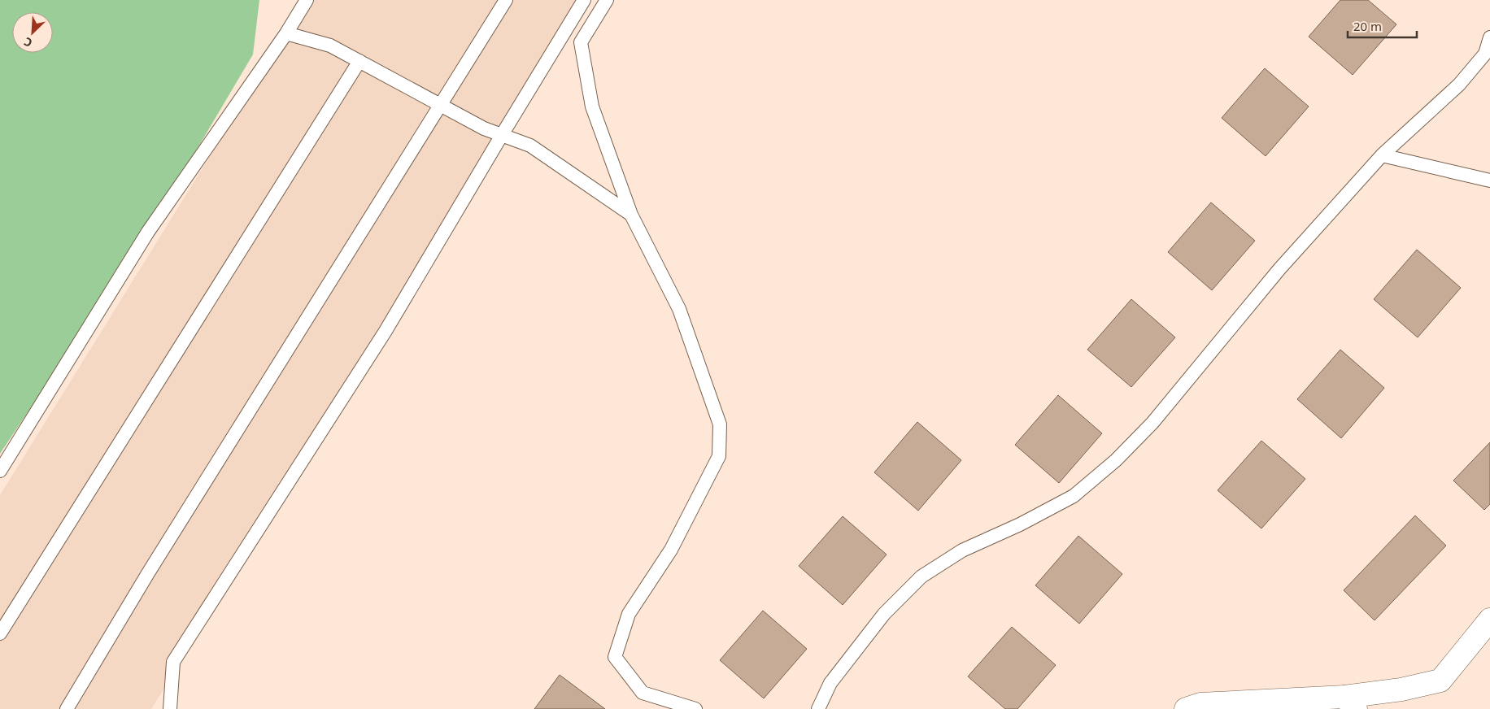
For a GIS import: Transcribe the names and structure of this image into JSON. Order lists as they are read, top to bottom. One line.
{"scale_bar":"20 m","north":"bottom left"}
